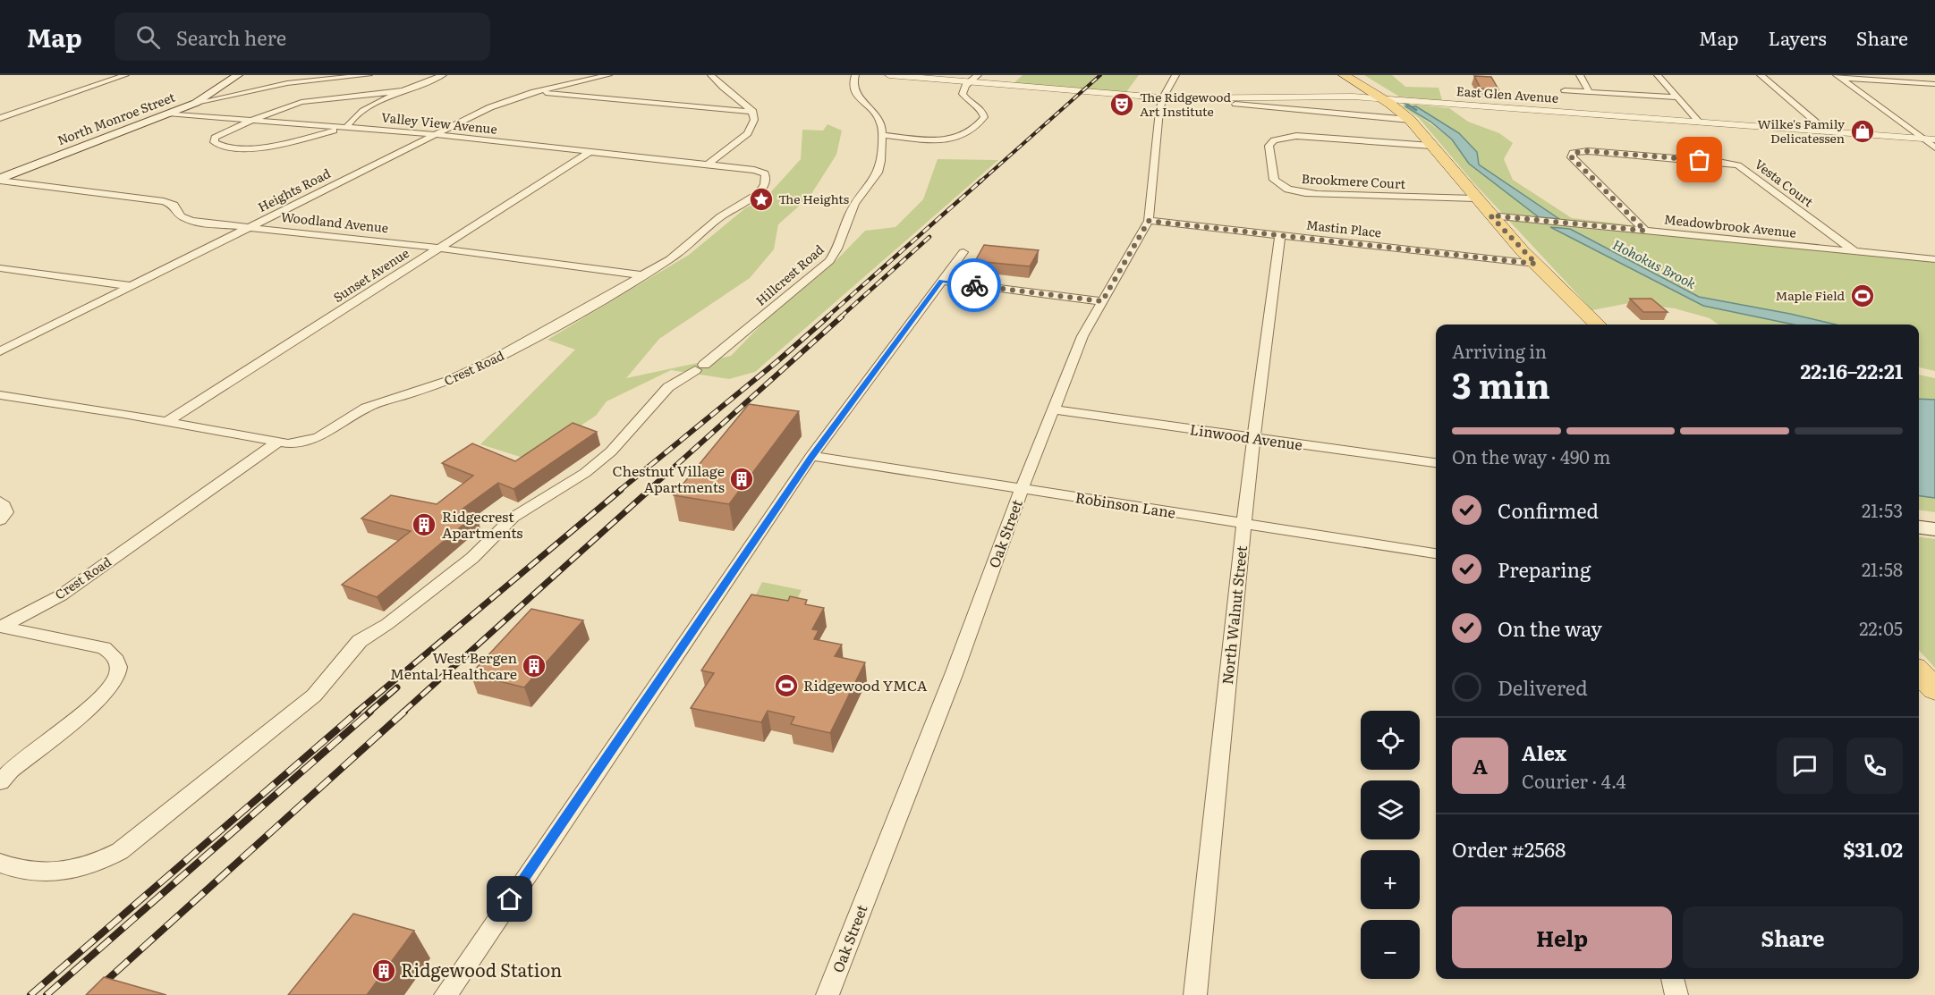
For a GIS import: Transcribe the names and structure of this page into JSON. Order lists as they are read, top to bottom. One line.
{"streets":{"main road":["North Monroe Street"],"street":["East Glen Avenue","Valley View Avenue","Brookmere Court","Vesta Court","Heights Road","Woodland Avenue","Meadowbrook Avenue","Mastin Place","Sunset Avenue","Hillcrest Road","Crest Road","Linwood Avenue","Robinson Lane","Oak Street","North Walnut Street"]},"crossings":[["East Glen Avenue","Oak Street"],["North Monroe Street","Valley View Avenue"],["North Monroe Street","Woodland Avenue"],["Valley View Avenue","Heights Road"],["Valley View Avenue","Sunset Avenue"],["Valley View Avenue","Crest Road"],["Vesta Court","Meadowbrook Avenue"],["Heights Road","Woodland Avenue"],["Woodland Avenue","Sunset Avenue"],["Woodland Avenue","Crest Road"],["Mastin Place","Oak Street"],["Mastin Place","North Walnut Street"],["Linwood Avenue","Oak Street"],["Linwood Avenue","North Walnut Street"],["Robinson Lane","Oak Street"],["Robinson Lane","North Walnut Street"]],"water":["Hohokus Brook"],"places":{"theatre":["The Ridgewood Art Institute"],"shop":["Wilke's Family Delicatessen"],"place":["The Heights"],"sports":["Maple Field","Ridgewood YMCA"],"building":["Chestnut Village Apartments","Ridgecrest Apartments","West Bergen Mental Healthcare","Ridgewood Station"]},"page":{"header":"Map","search":"Search here","nav":["Map","Layers","Share"],"heading":["3 min","Arriving in","22:16–22:21"],"panel":["Alex","Courier · 4.4","Order #2568","$31.02"],"bar":"On the way · 490 m","list":[["Confirmed","21:53"],["Preparing","21:58"],["On the way","22:05"],"Delivered"],"map_buttons":["+","−"],"round":"A","buttons":["Help","Share"]}}
